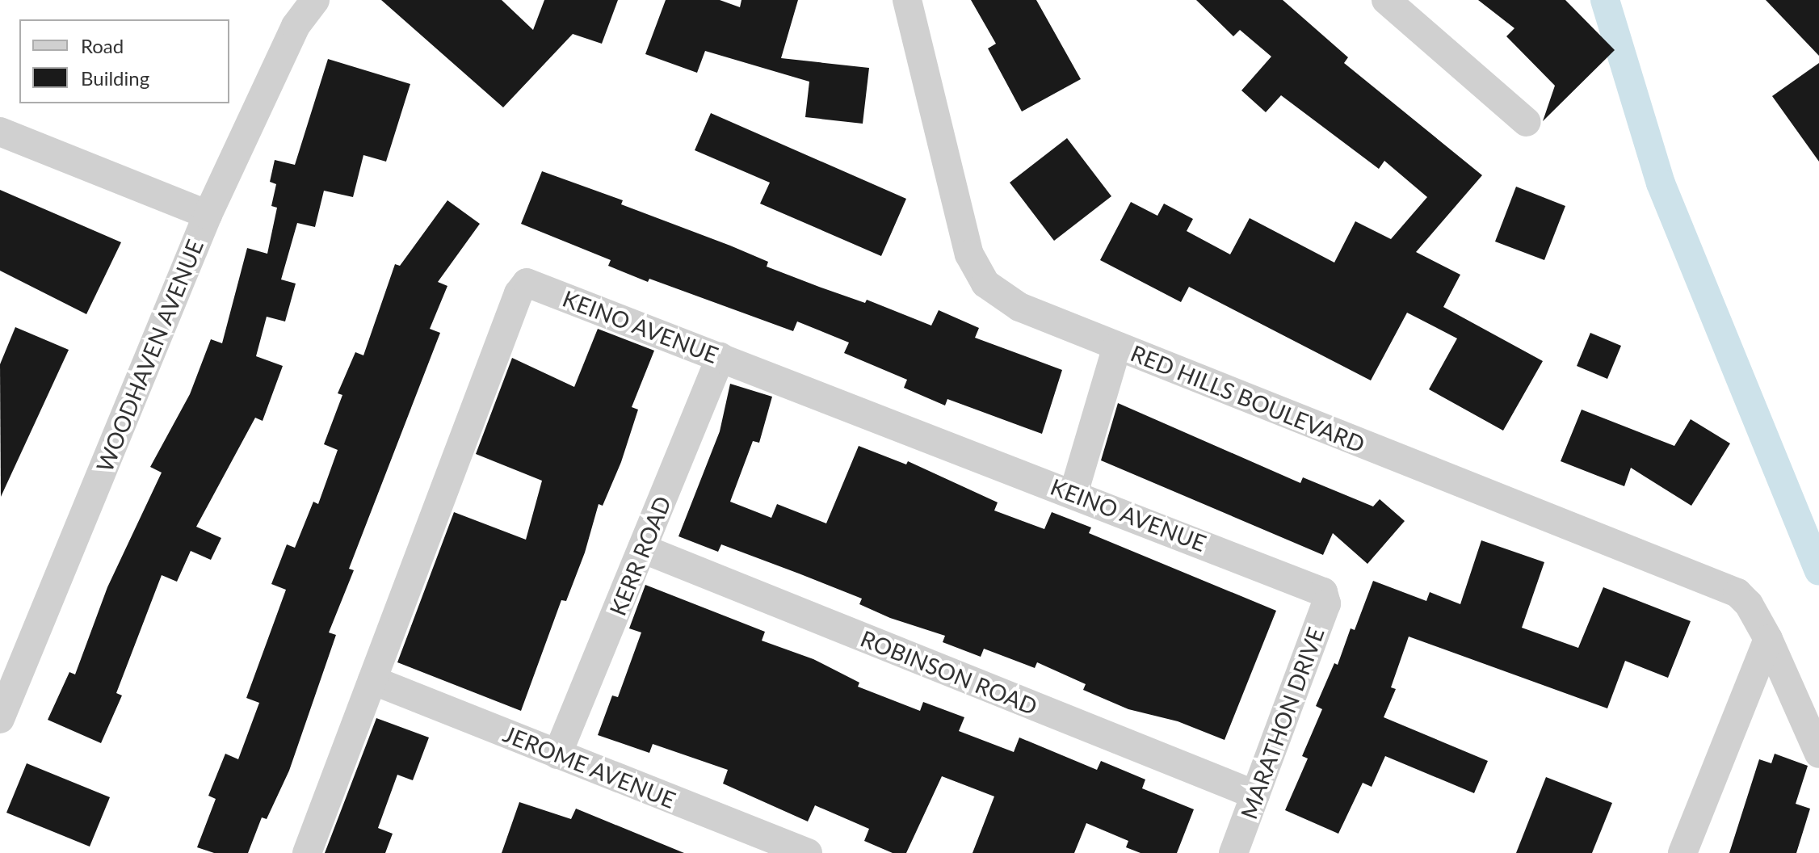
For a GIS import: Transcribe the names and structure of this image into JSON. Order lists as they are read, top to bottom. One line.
{"streets":{"street":["KEINO AVENUE","WOODHAVEN AVENUE","RED HILLS BOULEVARD","KERR ROAD","ROBINSON ROAD","MARATHON DRIVE","JEROME AVENUE"]},"crossings":[["KEINO AVENUE","KERR ROAD"],["KEINO AVENUE","MARATHON DRIVE"],["KEINO AVENUE","JEROME AVENUE"],["KERR ROAD","ROBINSON ROAD"],["KERR ROAD","JEROME AVENUE"],["ROBINSON ROAD","MARATHON DRIVE"]],"legend":["Road","Building"]}
